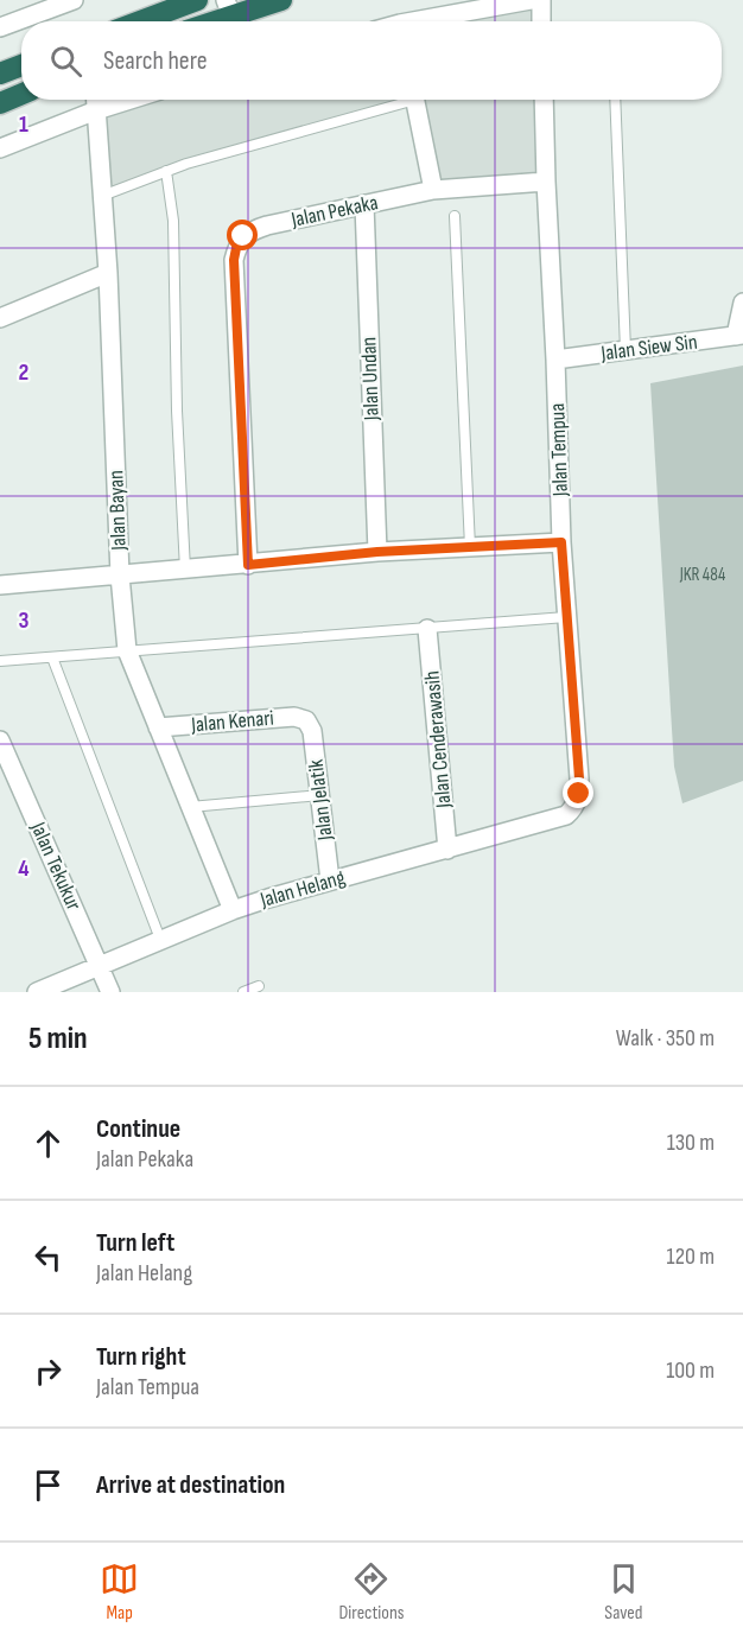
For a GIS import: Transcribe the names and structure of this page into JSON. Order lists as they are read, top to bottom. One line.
{"streets":{"street":["Jalan Pekaka","Jalan Siew Sin","Jalan Undan","Jalan Tempua","Jalan Bayan","Jalan Kenari","Jalan Cenderawasih","Jalan Jelatik","Jalan Tekukur","Jalan Helang"]},"crossings":[["Jalan Pekaka","Jalan Undan"],["Jalan Pekaka","Jalan Tempua"],["Jalan Siew Sin","Jalan Tempua"],["Jalan Tempua","Jalan Helang"],["Jalan Bayan","Jalan Kenari"],["Jalan Bayan","Jalan Helang"],["Jalan Kenari","Jalan Jelatik"],["Jalan Cenderawasih","Jalan Helang"],["Jalan Jelatik","Jalan Helang"],["Jalan Tekukur","Jalan Helang"]],"house_numbers":["JKR 484"],"page":{"search":"Search here","heading":["5 min","Walk · 350 m"],"list":[["Continue","Jalan Pekaka","130 m"],["Turn left","Jalan Helang","120 m"],["Turn right","Jalan Tempua","100 m"],"Arrive at destination"],"nav":["Map","Directions","Saved"]},"grid":{"rows":["1","2","3","4"]}}
